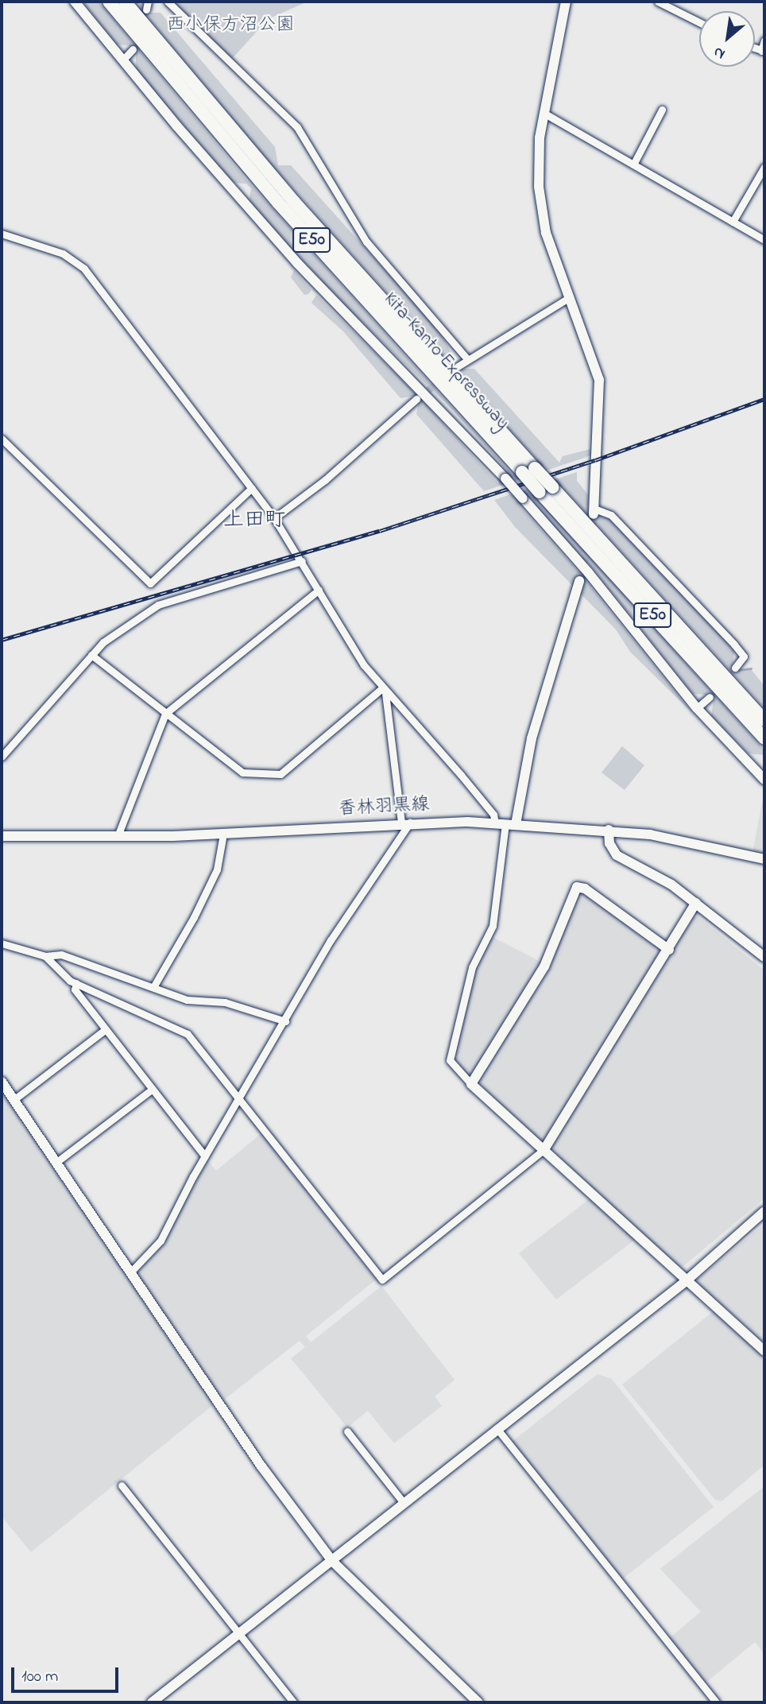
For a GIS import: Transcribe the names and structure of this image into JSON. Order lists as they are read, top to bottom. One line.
{"streets":{"highway":["E50","Kita-Kanto Expressway"],"street":["香林羽黒線"]},"districts":["上田町"],"parks":["西小保方沼公園"],"scale_bar":"100 m","north":"bottom left"}
